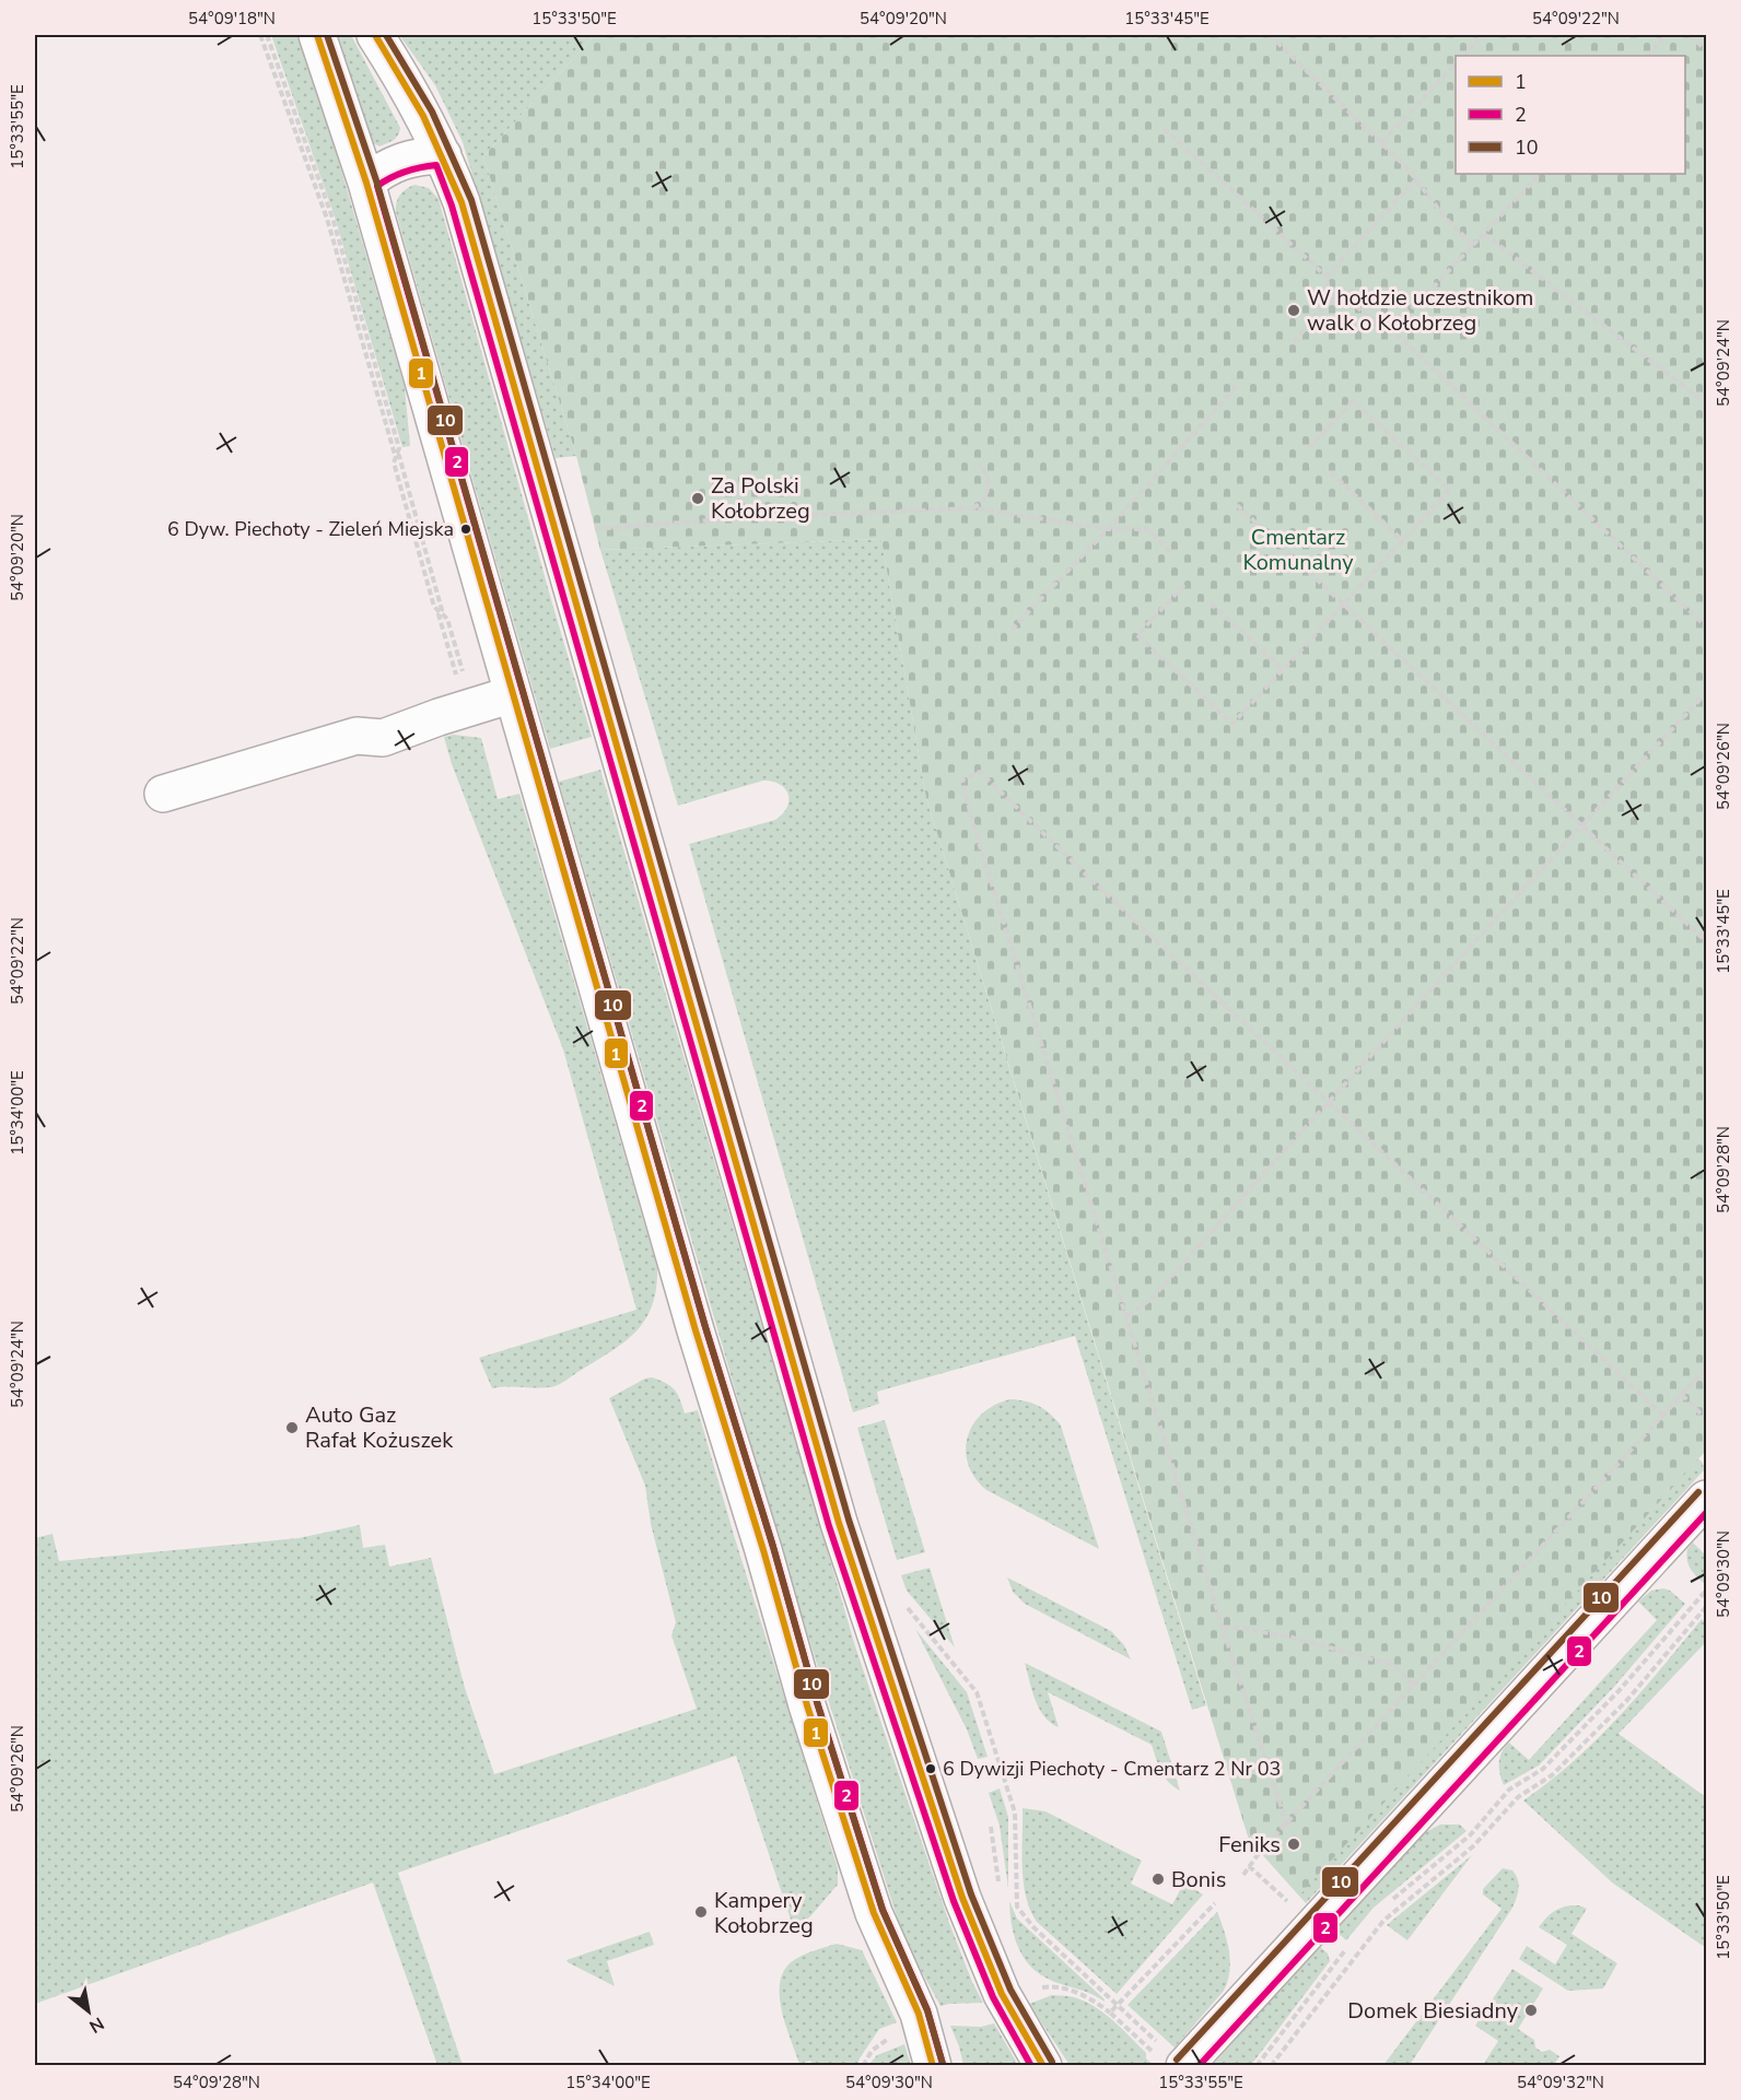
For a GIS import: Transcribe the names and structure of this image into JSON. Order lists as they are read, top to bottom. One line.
{"parks":["Cmentarz Komunalny"],"places":["W hołdzie uczestnikom walk o Kołobrzeg","Za Polski Kołobrzeg","6 Dyw. Piechoty - Zieleń Miejska","Auto Gaz Rafał Kożuszek","6 Dywizji Piechoty - Cmentarz 2 Nr 03","Feniks","Bonis","Kampery Kołobrzeg","Domek Biesiadny"],"lines":["transit line 1","transit line 10","transit line 2"],"legend":["1","2","10"],"north":"bottom right","coordinates":["54°09'18\"N","15°33'50\"E","54°09'20\"N","15°33'45\"E","54°09'22\"N","15°33'55\"E","54°09'24\"N","54°09'26\"N","15°34'00\"E","54°09'28\"N","54°09'30\"N","54°09'32\"N"]}
